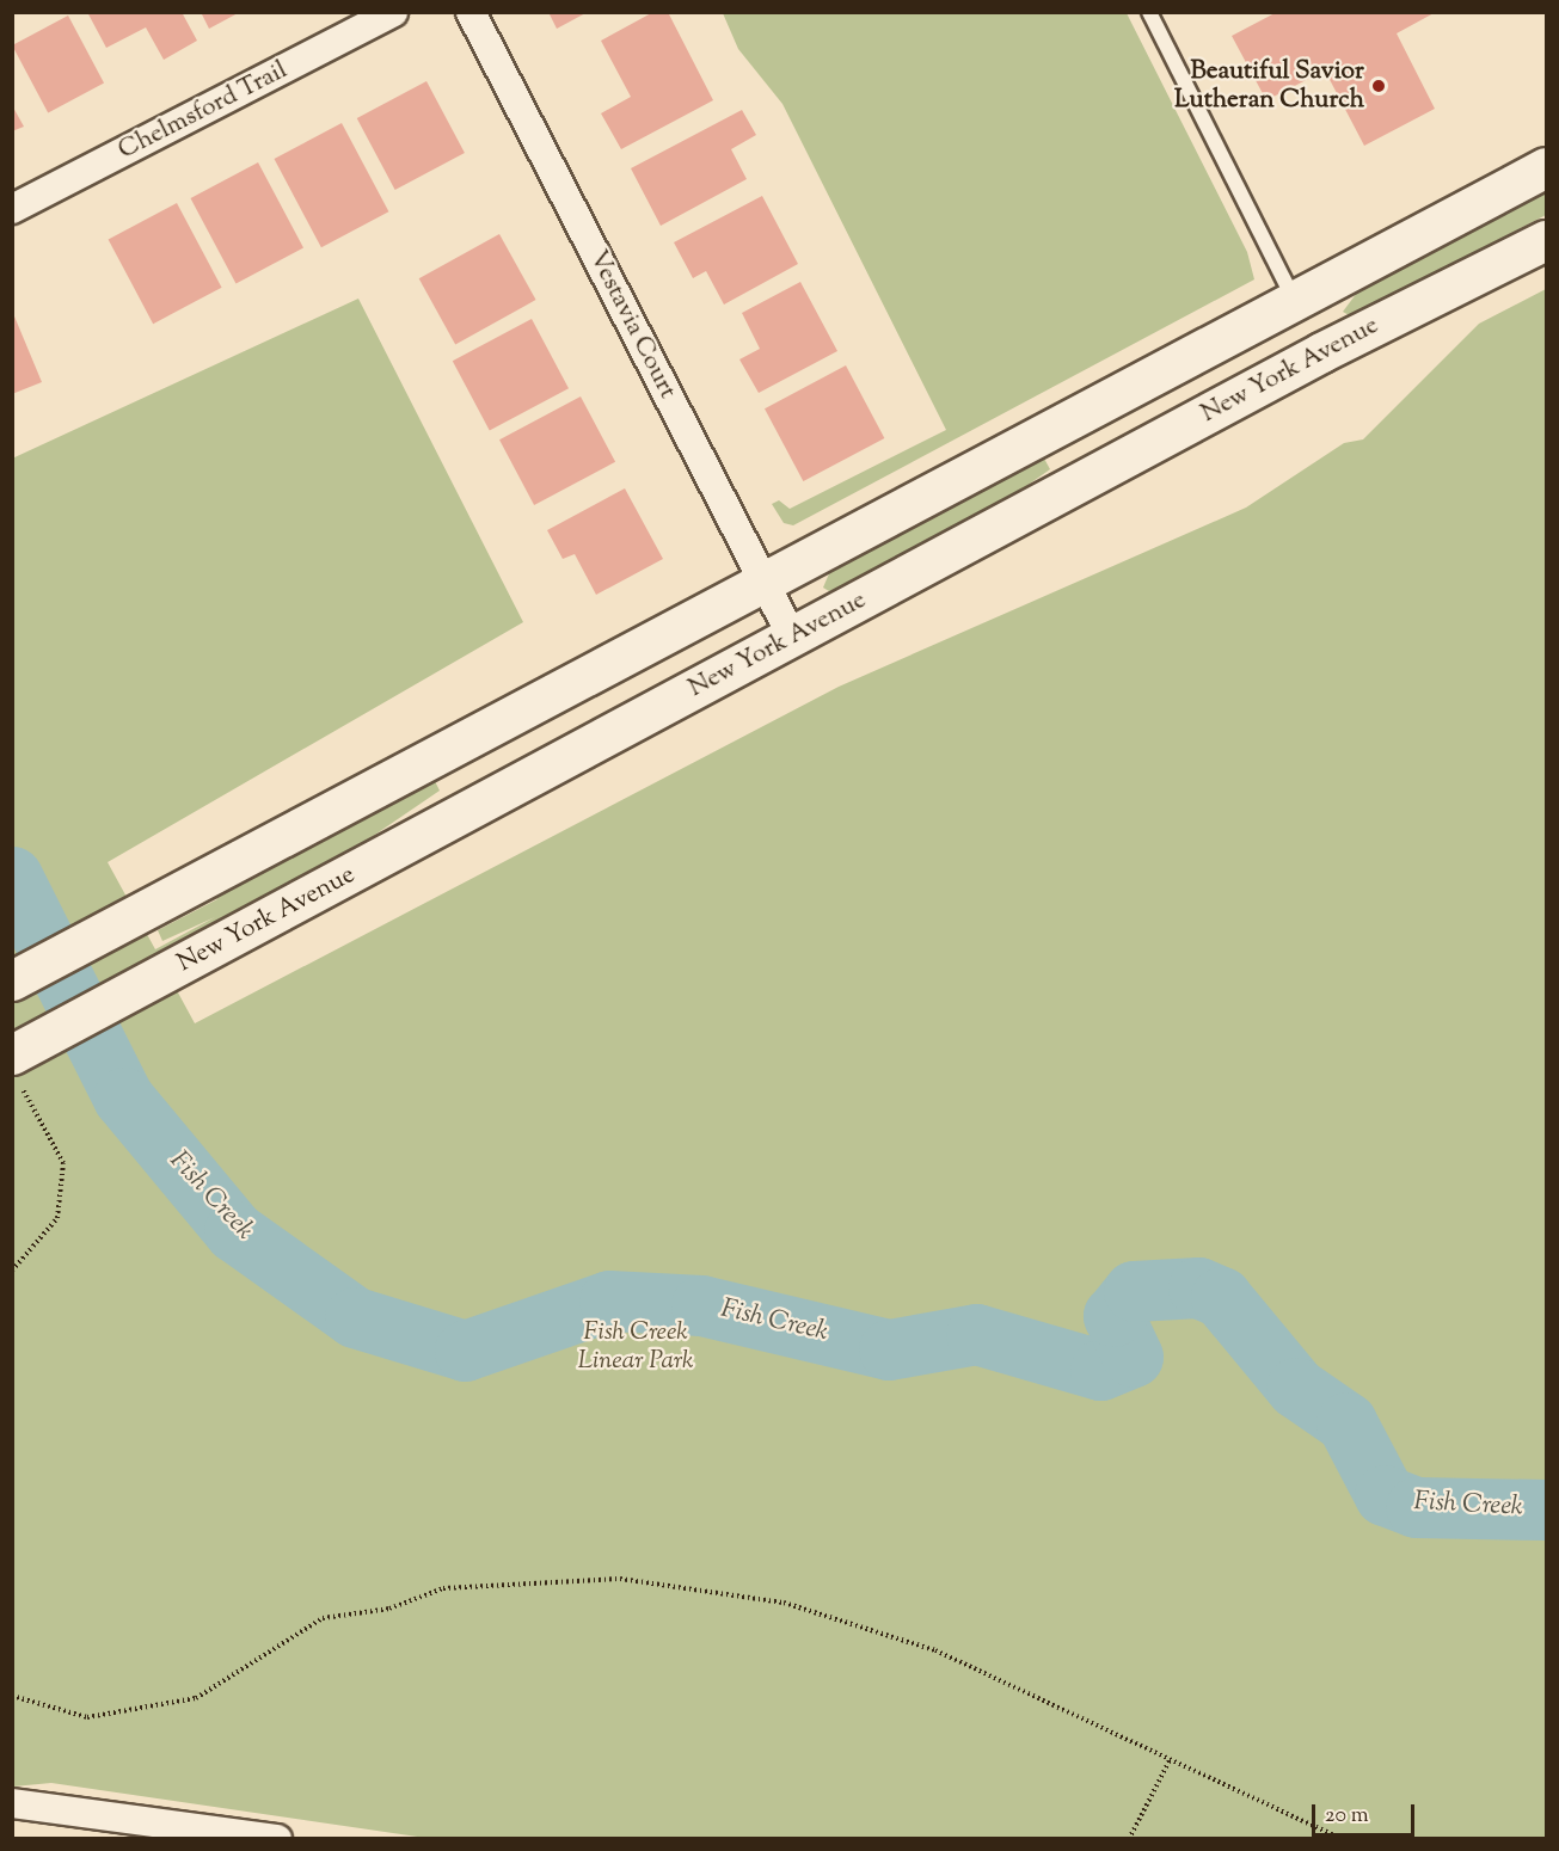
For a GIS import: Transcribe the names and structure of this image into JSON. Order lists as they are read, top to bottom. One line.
{"streets":{"main road":["New York Avenue"],"street":["Chelmsford Trail","Vestavia Court"]},"crossings":[["Vestavia Court","New York Avenue"]],"water":["Fish Creek"],"parks":["Fish Creek Linear Park"],"places":["Beautiful Savior Lutheran Church"],"scale_bar":"20 m"}
